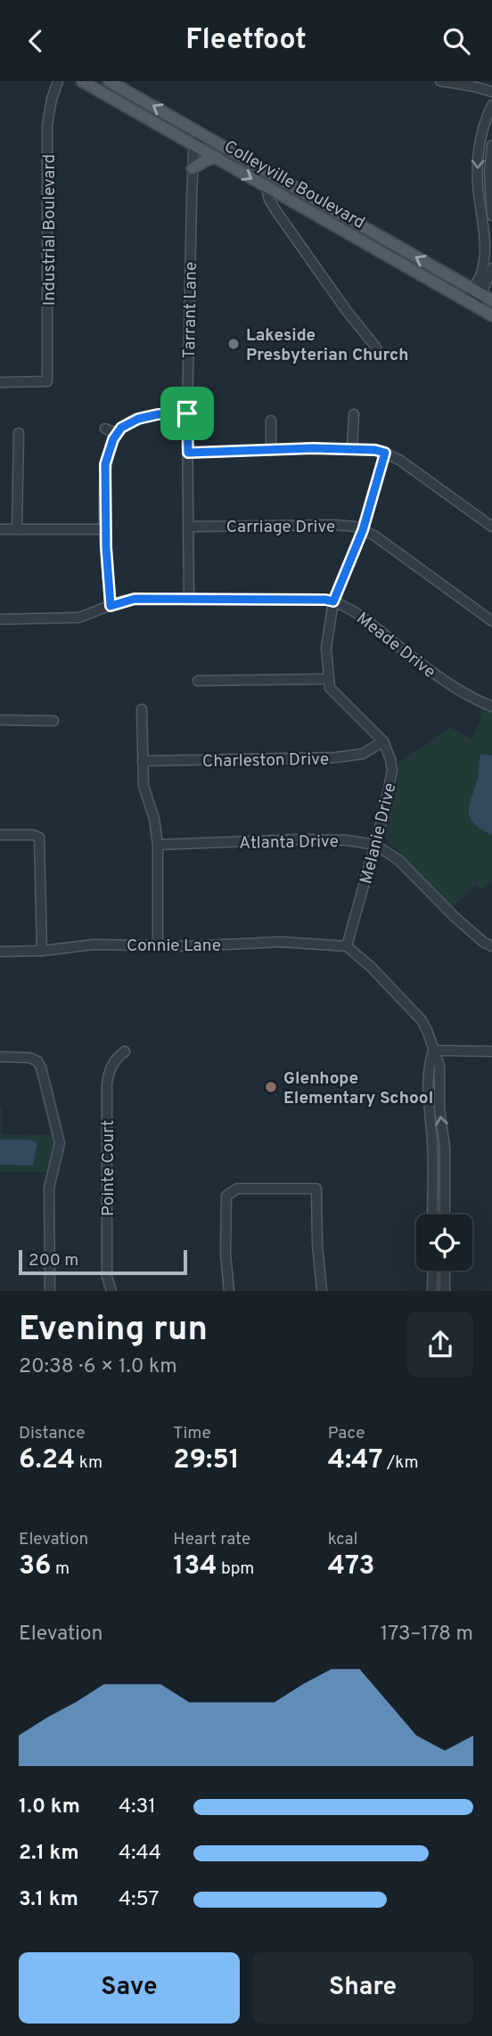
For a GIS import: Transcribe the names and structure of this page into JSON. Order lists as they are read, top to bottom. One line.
{"streets":{"main road":["Colleyville Boulevard"],"street":["Industrial Boulevard","Tarrant Lane","Carriage Drive","Meade Drive","Charleston Drive","Melanie Drive","Atlanta Drive","Connie Lane","Pointe Court"]},"crossings":[["Colleyville Boulevard","Tarrant Lane"],["Tarrant Lane","Carriage Drive"],["Tarrant Lane","Meade Drive"],["Charleston Drive","Melanie Drive"],["Melanie Drive","Atlanta Drive"],["Melanie Drive","Connie Lane"]],"places":["Lakeside Presbyterian Church","Glenhope Elementary School"],"scale_bar":"200 m","page":{"header":"Fleetfoot","scale":"200 m","heading":["Evening run","20:38 · 6 × 1.0 km"],"stats":[["Distance","6.24 km"],["Time","29:51"],["Pace","4:47 /km"],["Elevation","36 m"],["Heart rate","134 bpm"],["kcal","473"]],"chart":["Elevation","173–178 m"],"list":[{"name":"1.0 km","note":"4:31"},{"name":"2.1 km","note":"4:44"},{"name":"3.1 km","note":"4:57"}],"buttons":["Save","Share"]}}
